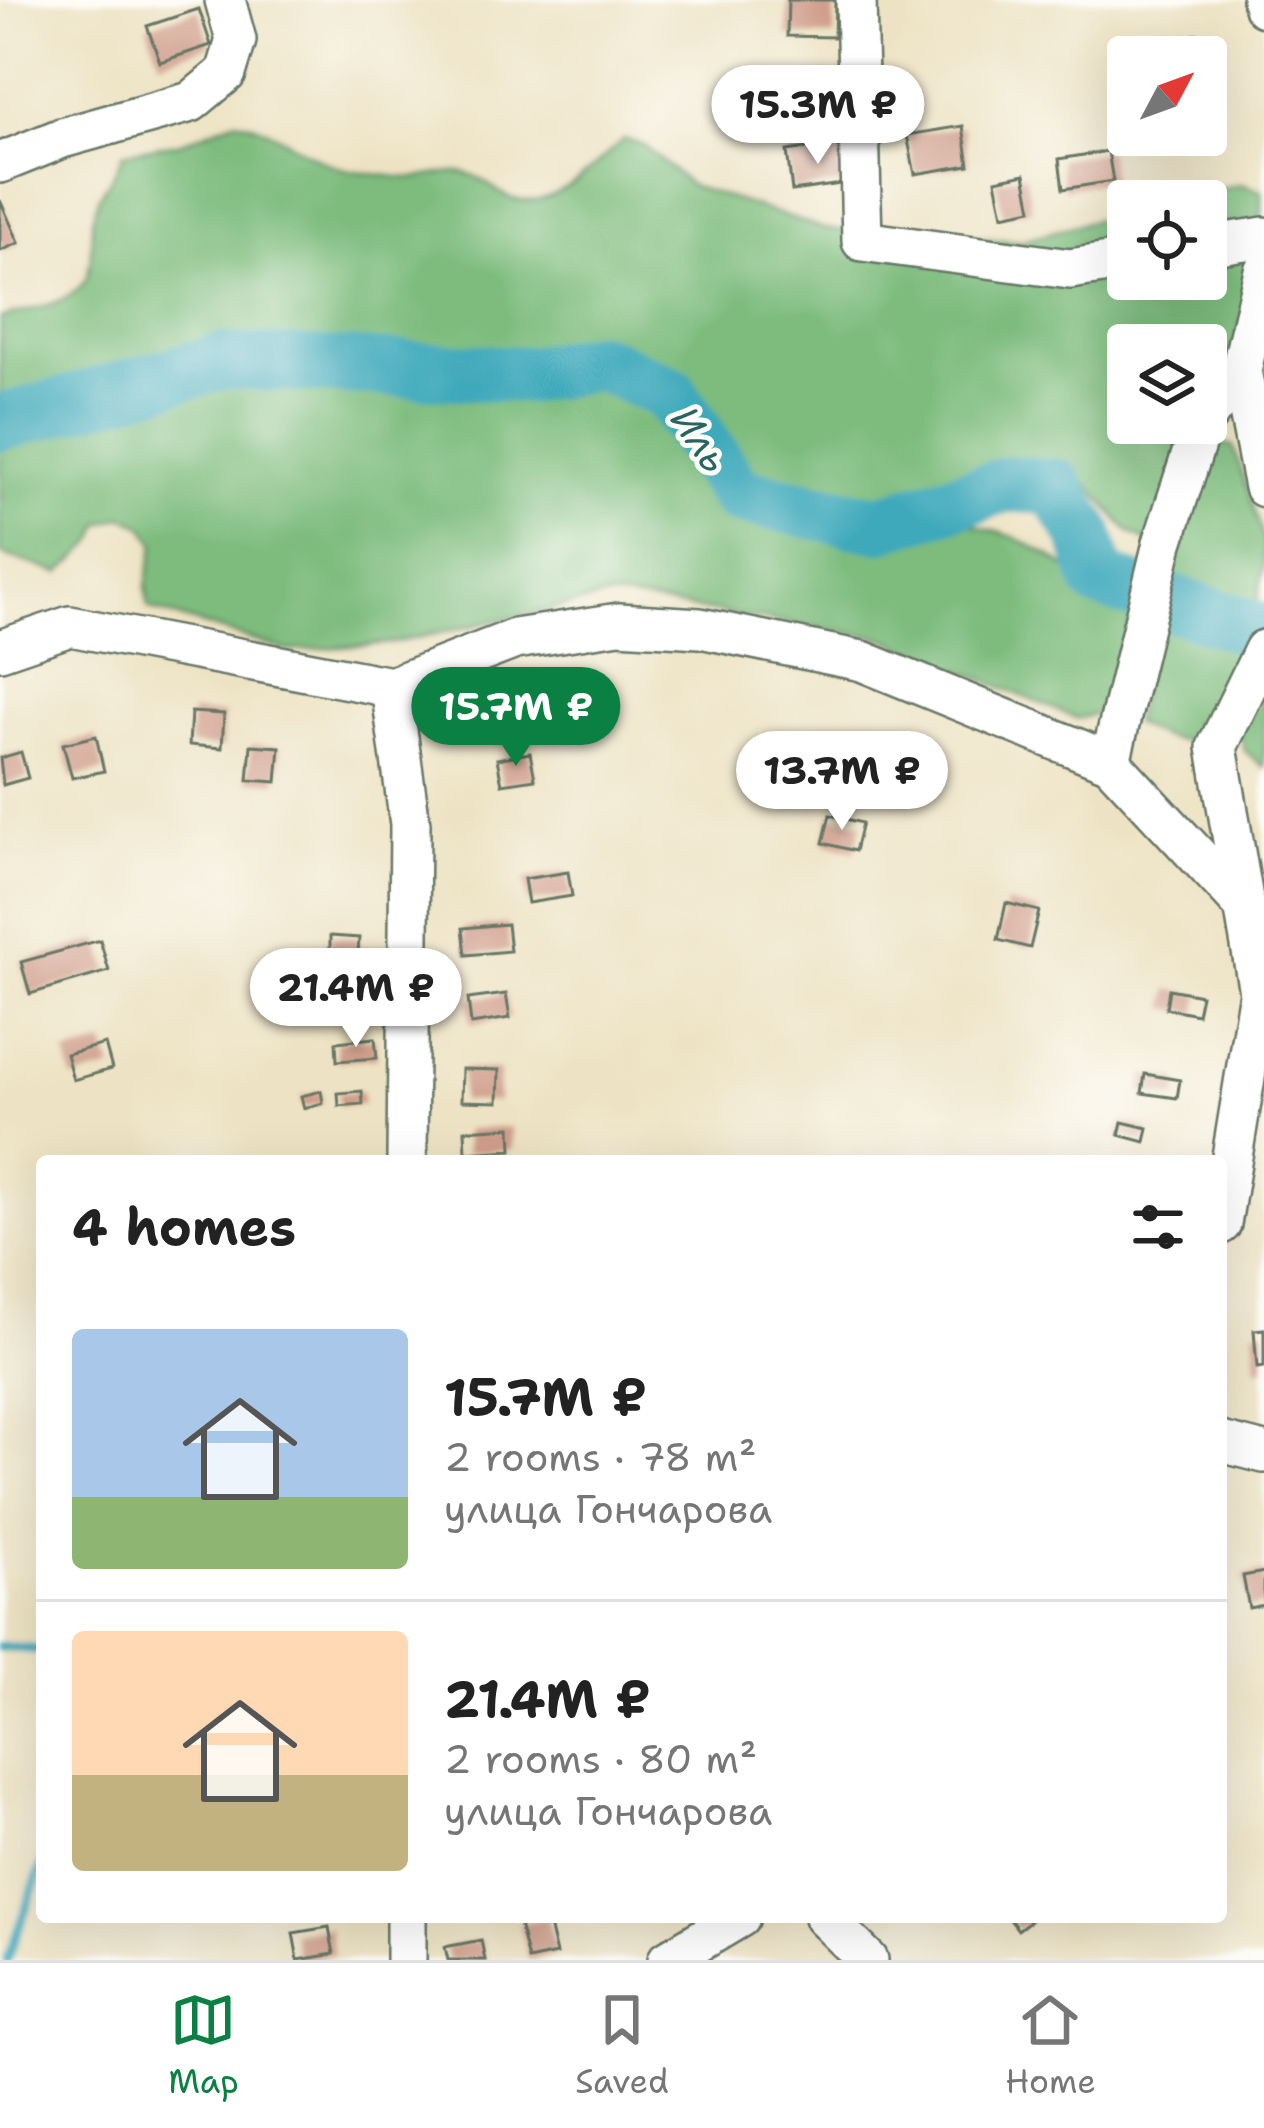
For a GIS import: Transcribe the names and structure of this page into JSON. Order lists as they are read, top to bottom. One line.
{"water":["Иль"],"north":"top right","page":{"price":["15.3M ₽","15.7M ₽","13.7M ₽","21.4M ₽"],"heading":"4 homes","list":[{"name":"15.7M ₽","note":"2 rooms · 78 m² · улица Гончарова"},{"name":"21.4M ₽","note":"2 rooms · 80 m² · улица Гончарова"}],"tabs":["Map","Saved","Home"]}}
